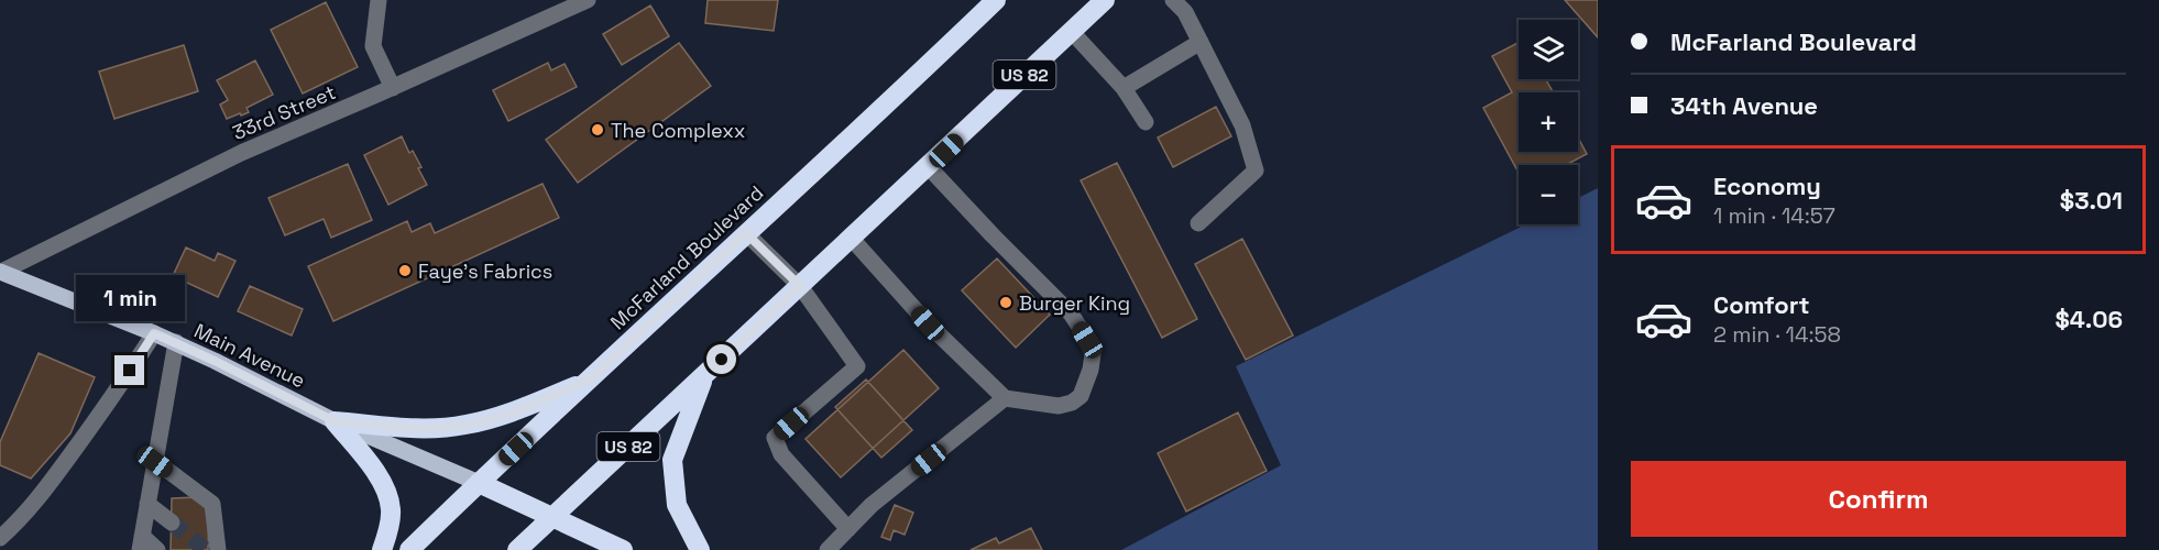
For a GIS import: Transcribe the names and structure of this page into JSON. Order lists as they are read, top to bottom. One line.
{"streets":{"highway":["US 82","McFarland Boulevard"],"main road":["Main Avenue"],"street":["33rd Street"]},"crossings":[["33rd Street","Main Avenue"],["McFarland Boulevard","Main Avenue"]],"places":["The Complexx","Faye's Fabrics","Burger King"],"page":{"banner":["McFarland Boulevard","34th Avenue"],"map_buttons":["+","−"],"list":[{"name":"Economy","note":"1 min · 14:57","value":"$3.01"},{"name":"Comfort","note":"2 min · 14:58","value":"$4.06"}],"bubble":"1 min","buttons":"Confirm"}}
